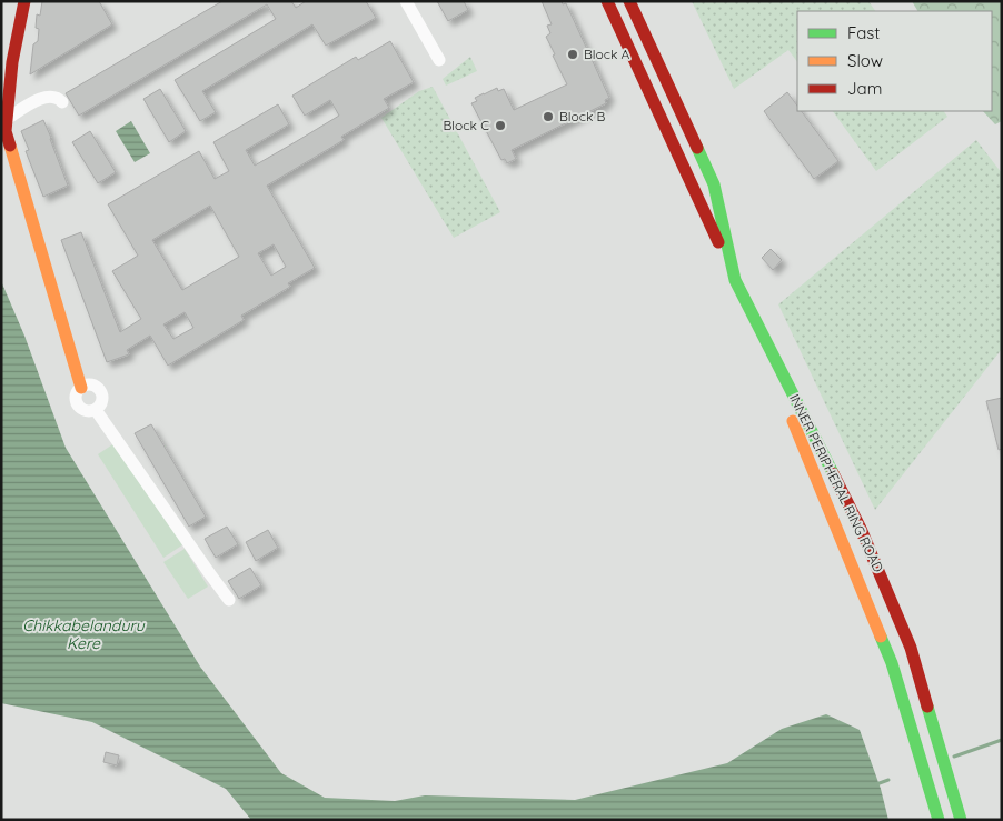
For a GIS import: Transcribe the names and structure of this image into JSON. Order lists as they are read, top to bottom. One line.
{"streets":{"main road":["INNER PERIPHERAL RING ROAD"]},"water":["Chikkabelanduru Kere"],"places":["Block A","Block B","Block C"],"legend":["Fast","Slow","Jam"]}
